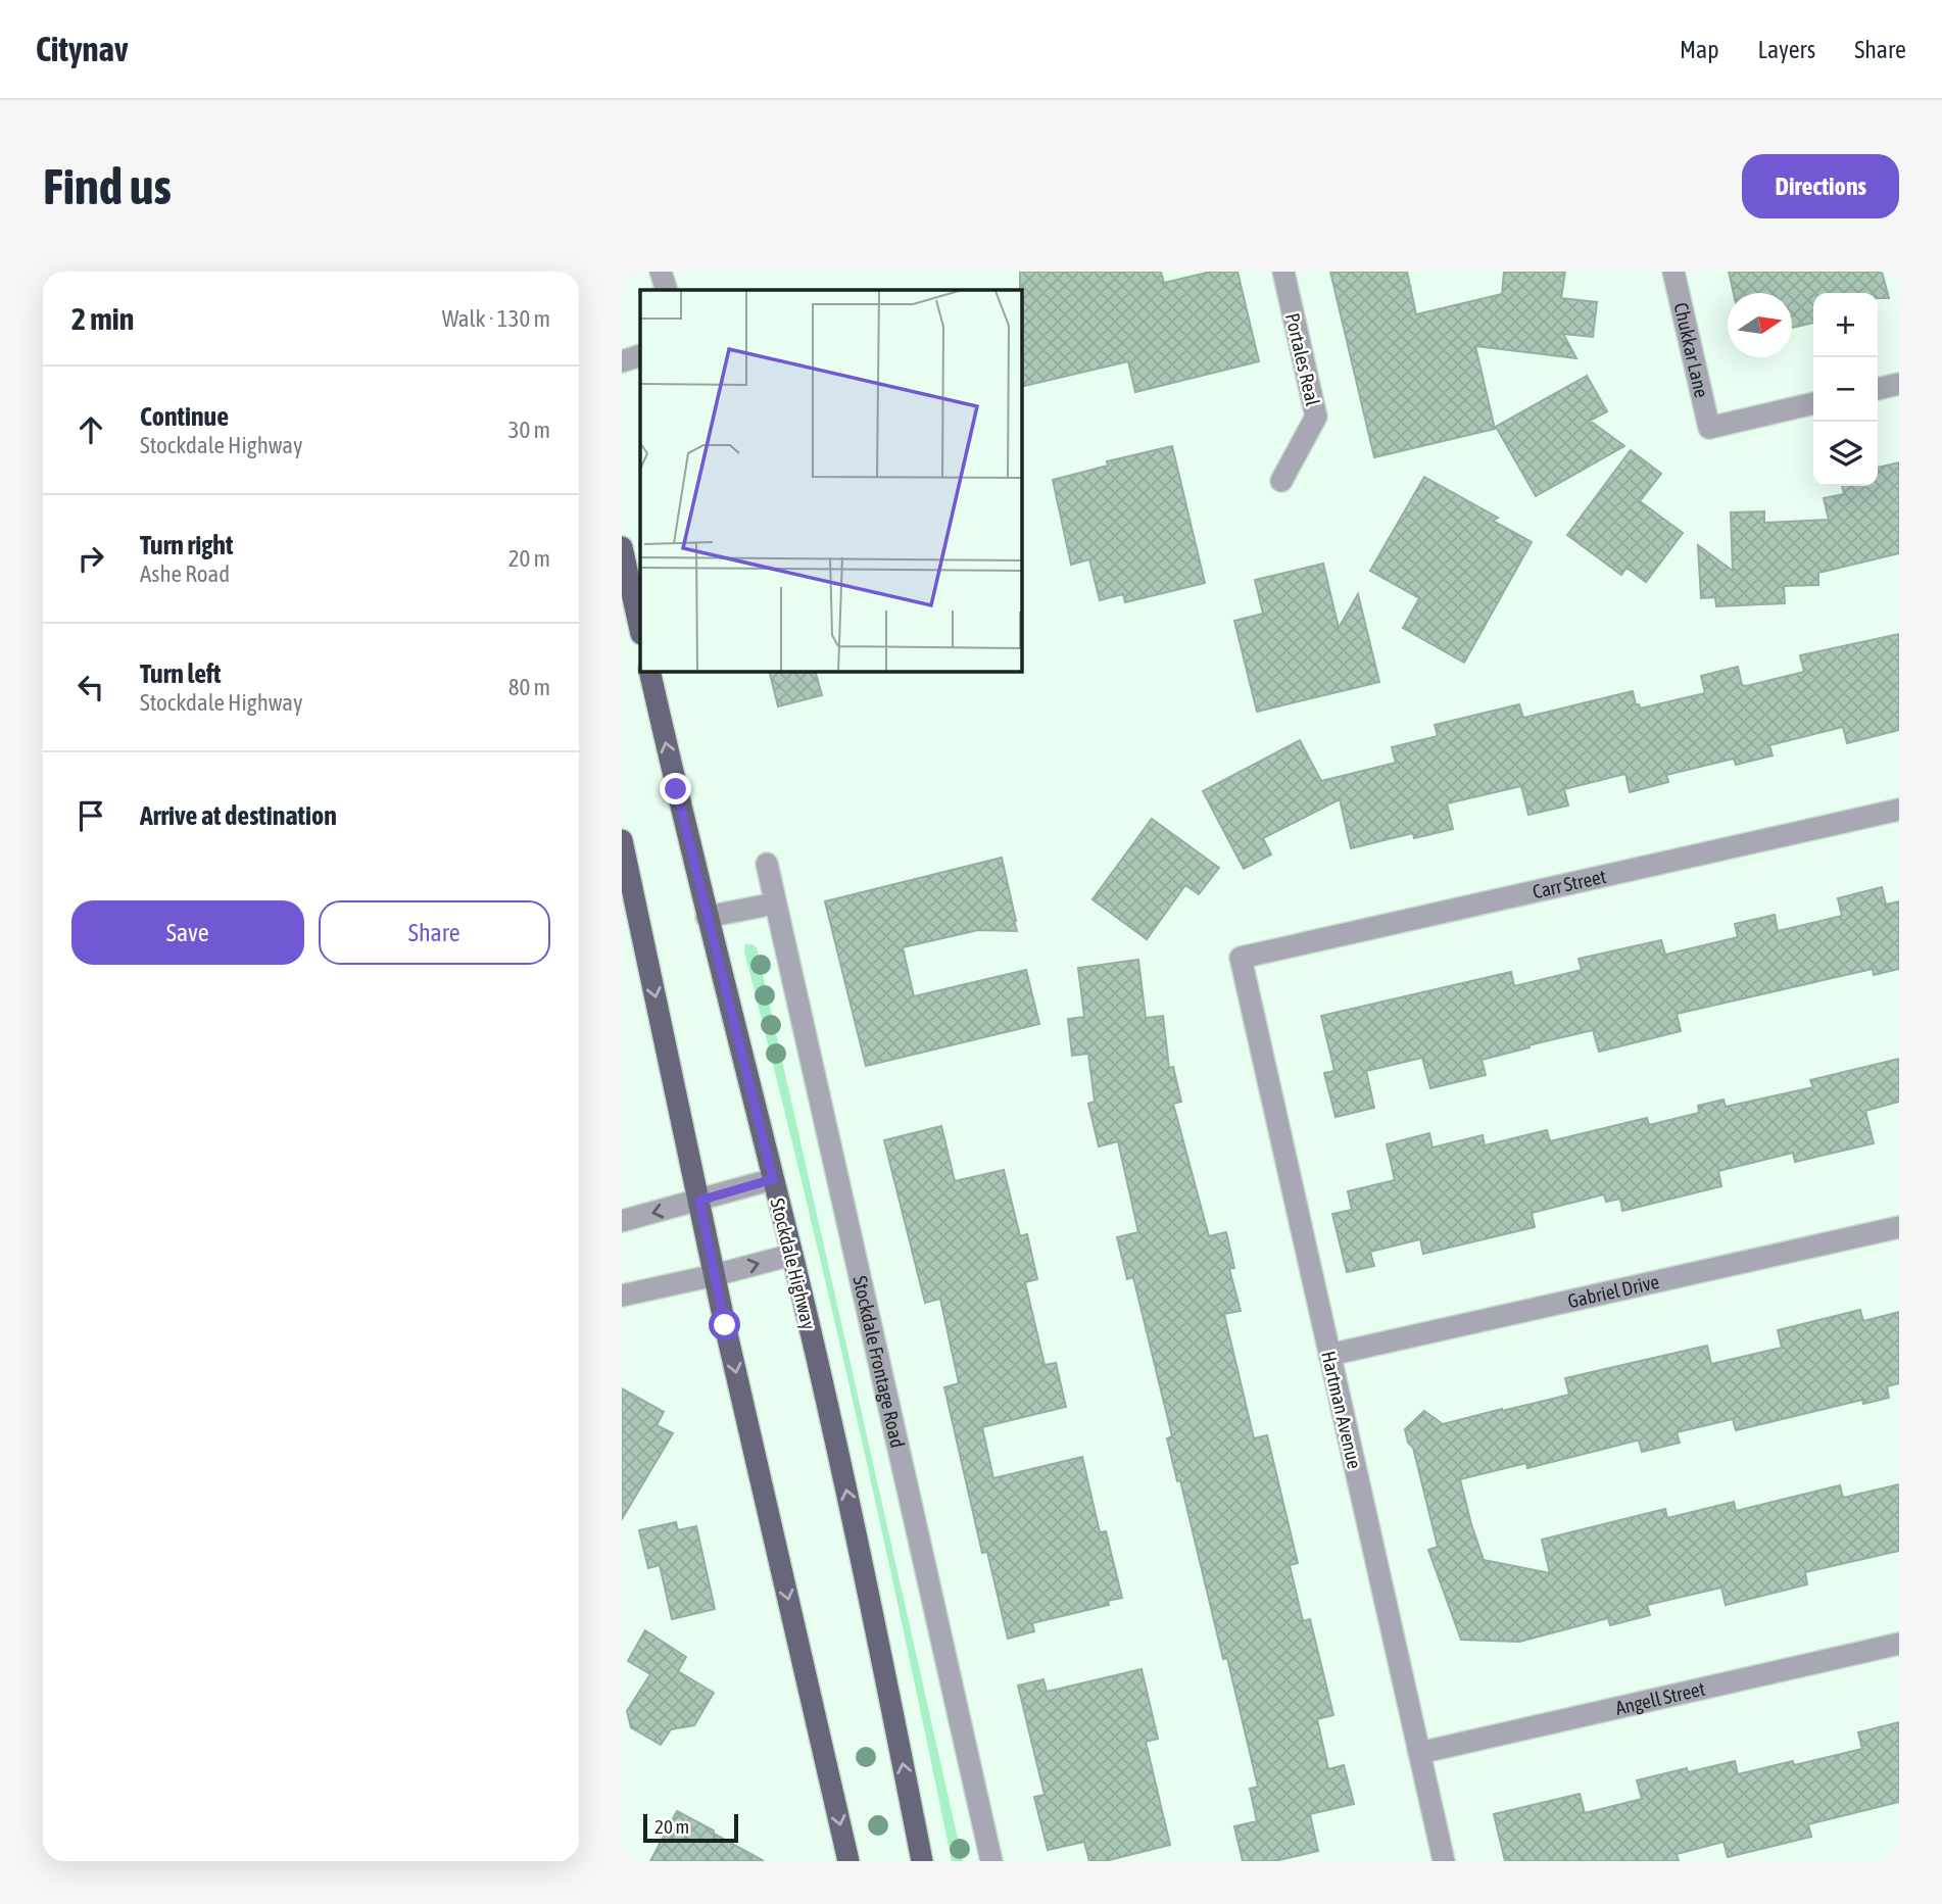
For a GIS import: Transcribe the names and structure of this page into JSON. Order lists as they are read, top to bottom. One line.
{"streets":{"main road":["Stockdale Highway"],"street":["Chukkar Lane","Portales Real","Carr Street","Gabriel Drive","Stockdale Frontage Road","Hartman Avenue","Angell Street"]},"crossings":[["Carr Street","Hartman Avenue"],["Gabriel Drive","Hartman Avenue"],["Hartman Avenue","Angell Street"]],"scale_bar":"20 m","north":"right","page":{"header":"Citynav","nav":["Map","Layers","Share"],"buttons":["Directions",["Save","Share"]],"title":"Find us","heading":["2 min","Walk · 130 m"],"map_buttons":["+","−"],"list":[["Continue","Stockdale Highway","30 m"],["Turn right","Ashe Road","20 m"],["Turn left","Stockdale Highway","80 m"],"Arrive at destination"],"scale":"20 m"}}
